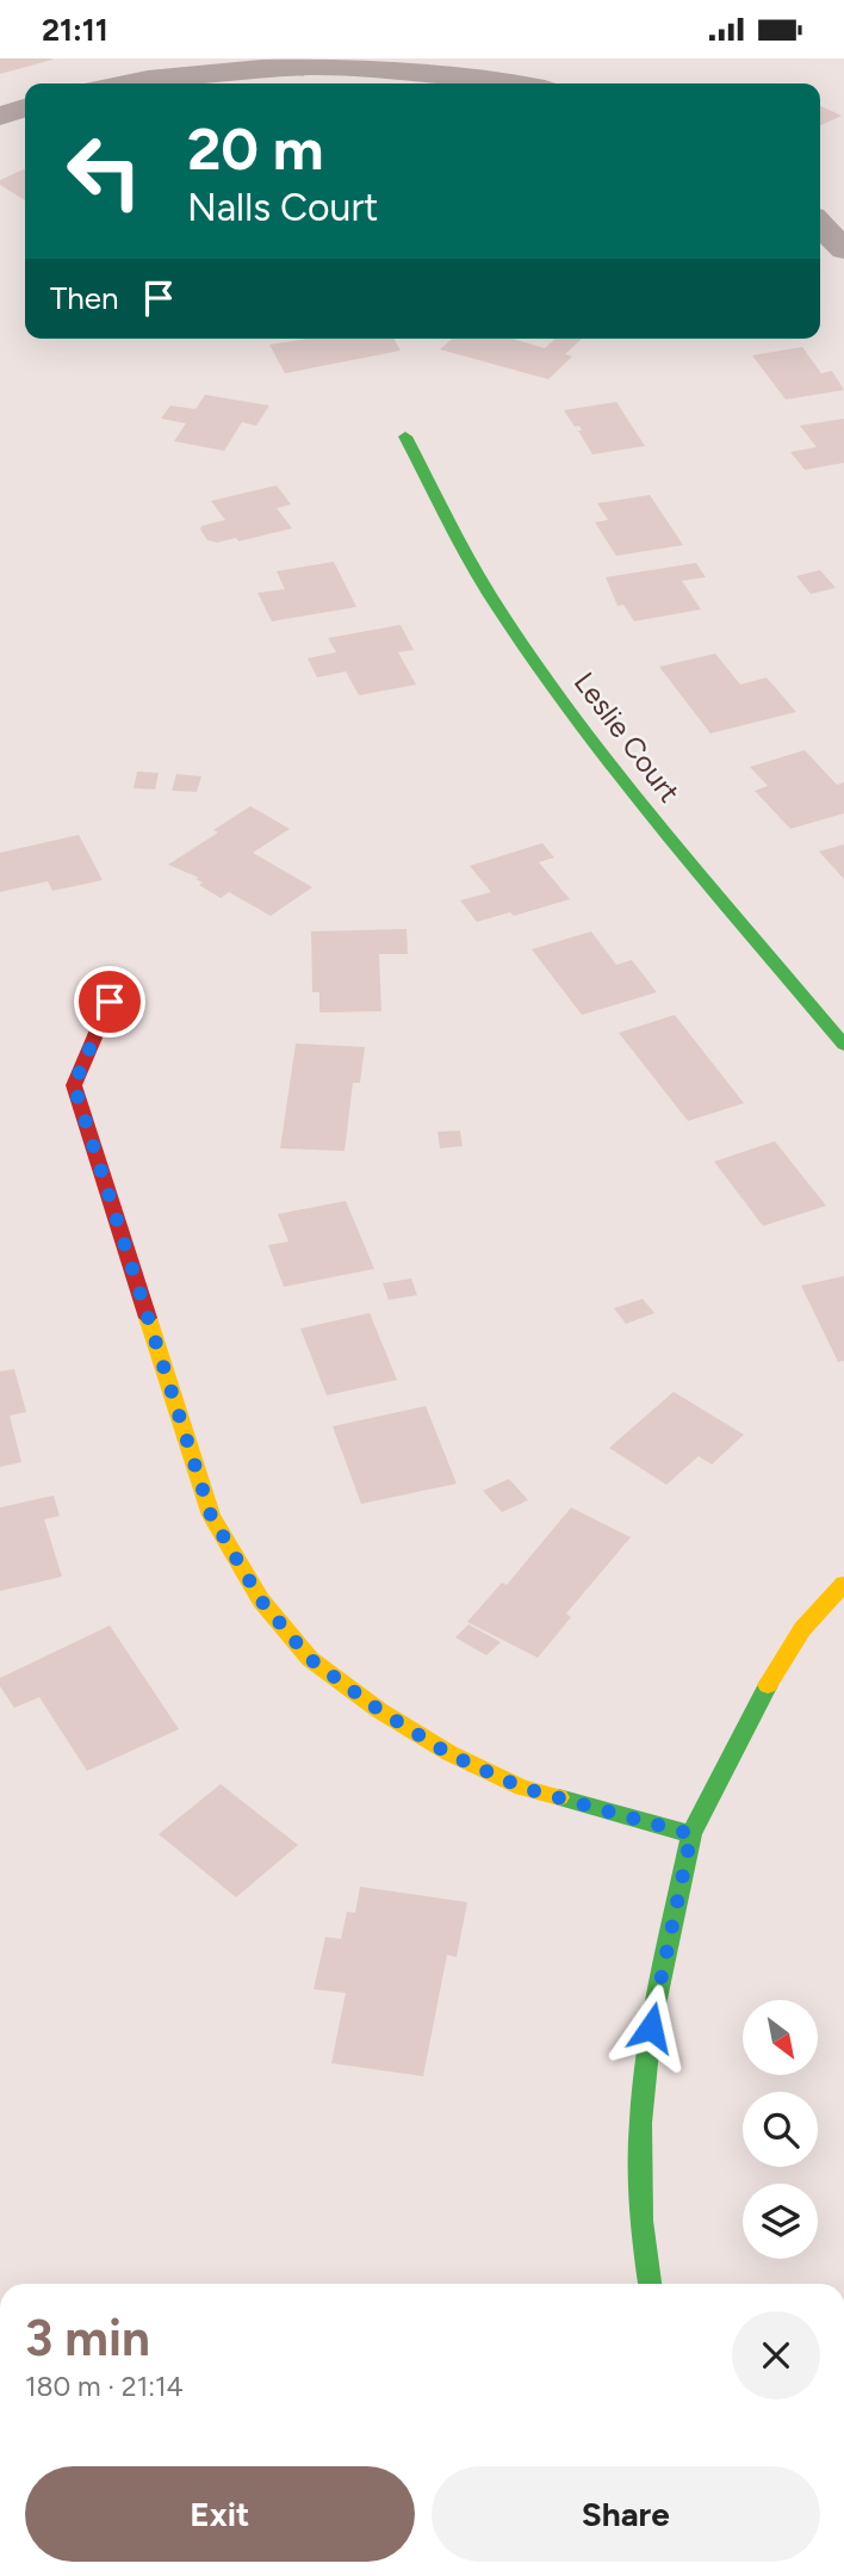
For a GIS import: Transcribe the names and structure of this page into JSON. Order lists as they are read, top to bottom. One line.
{"streets":{"street":["Leslie Court"]},"north":"bottom right","page":{"status":"21:11","turn":["20 m","Nalls Court"],"then":"Then","heading":["3 min","180 m · 21:14"],"buttons":["Exit","Share"]}}
